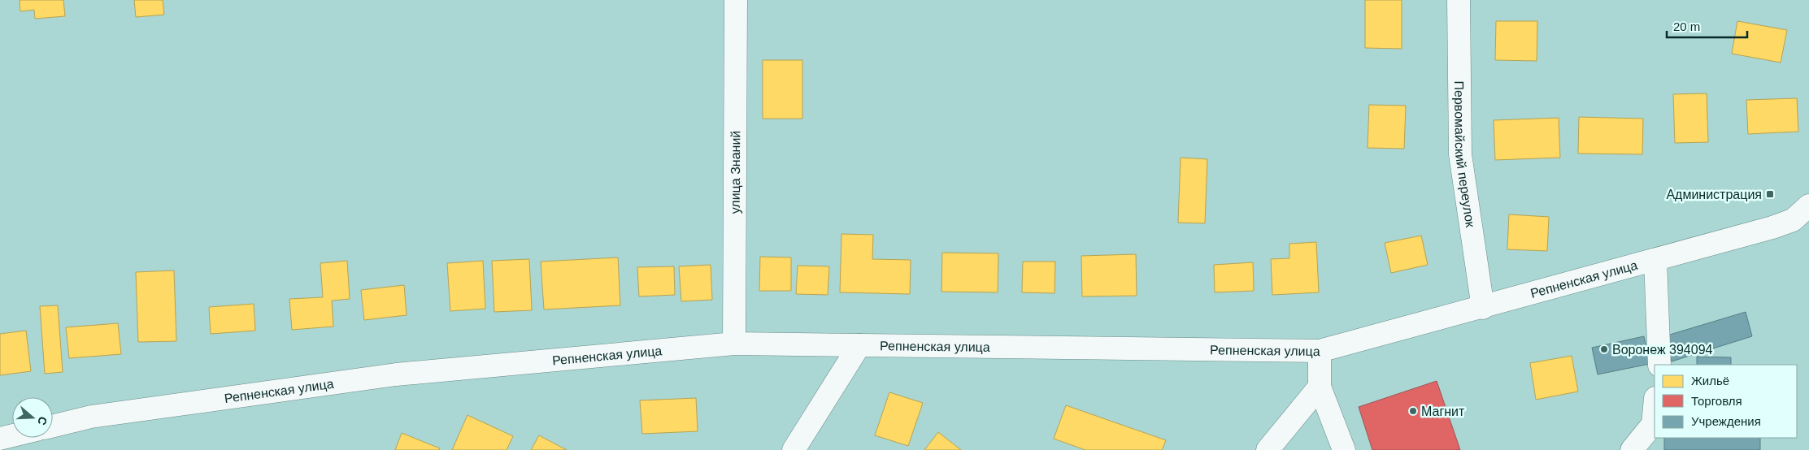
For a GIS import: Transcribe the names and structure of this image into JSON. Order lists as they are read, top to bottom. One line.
{"streets":{"street":["Первомайский переулок","улица Знаний","Репненская улица"]},"crossings":[["Первомайский переулок","Репненская улица"],["улица Знаний","Репненская улица"]],"places":{"transit":["Администрация"],"other":["Воронеж 394094","Магнит"]},"legend":["Жильё","Торговля","Учреждения"],"scale_bar":"20 m","north":"right"}
